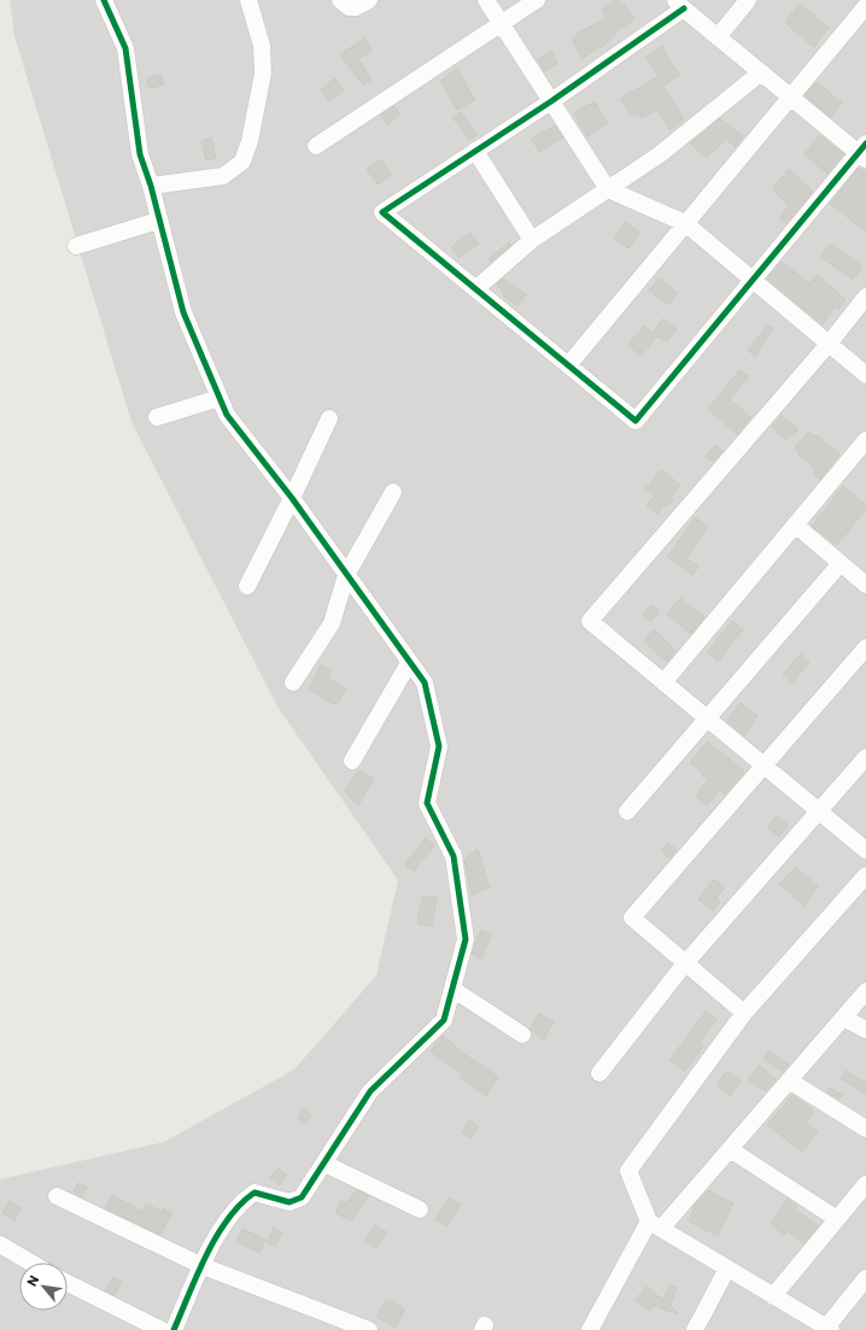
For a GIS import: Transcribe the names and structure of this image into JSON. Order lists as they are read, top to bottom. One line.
{"north":"top left"}
